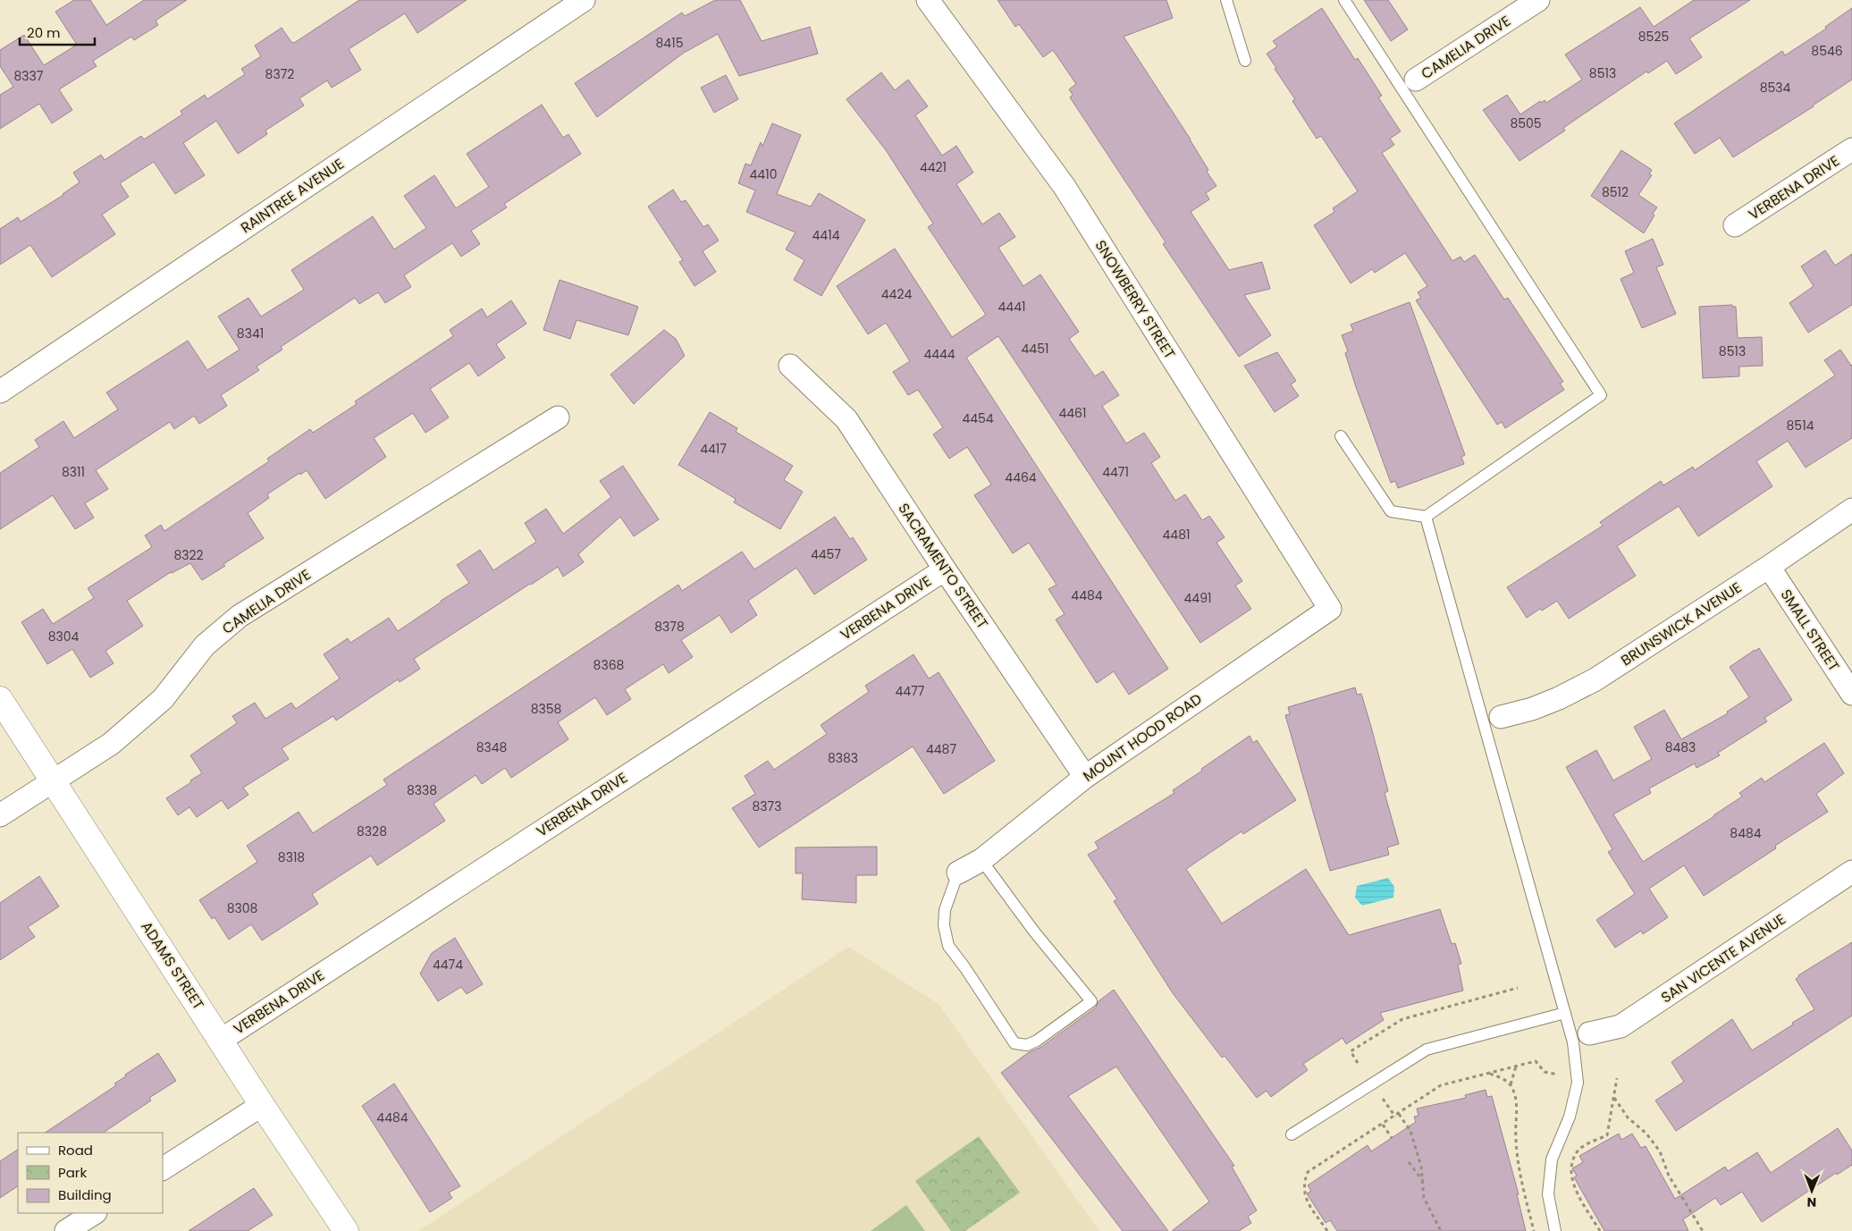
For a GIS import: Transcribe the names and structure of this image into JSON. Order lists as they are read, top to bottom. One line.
{"streets":{"main road":["ADAMS STREET"],"street":["CAMELIA DRIVE","VERBENA DRIVE","RAINTREE AVENUE","SNOWBERRY STREET","SACRAMENTO STREET","BRUNSWICK AVENUE","SMALL STREET","MOUNT HOOD ROAD","SAN VICENTE AVENUE"]},"crossings":[["CAMELIA DRIVE","ADAMS STREET"],["VERBENA DRIVE","SACRAMENTO STREET"],["VERBENA DRIVE","ADAMS STREET"],["SNOWBERRY STREET","MOUNT HOOD ROAD"],["SACRAMENTO STREET","MOUNT HOOD ROAD"],["BRUNSWICK AVENUE","SMALL STREET"]],"house_numbers":["8525","8415","8546","8513","8372","8337","8534","8505","4421","4410","8512","4414","4424","4441","8341","4451","8513","4444","4461","4454","8514","4417","8311","4471","4464","4481","4457","8322","4484","4491","8378","8304","8368","4477","8358","8348","8483","4487","8383","8338","8373","8328","8484","8318","8308","4474","4484"],"legend":["Road","Park","Building"],"scale_bar":"20 m","north":"bottom"}
